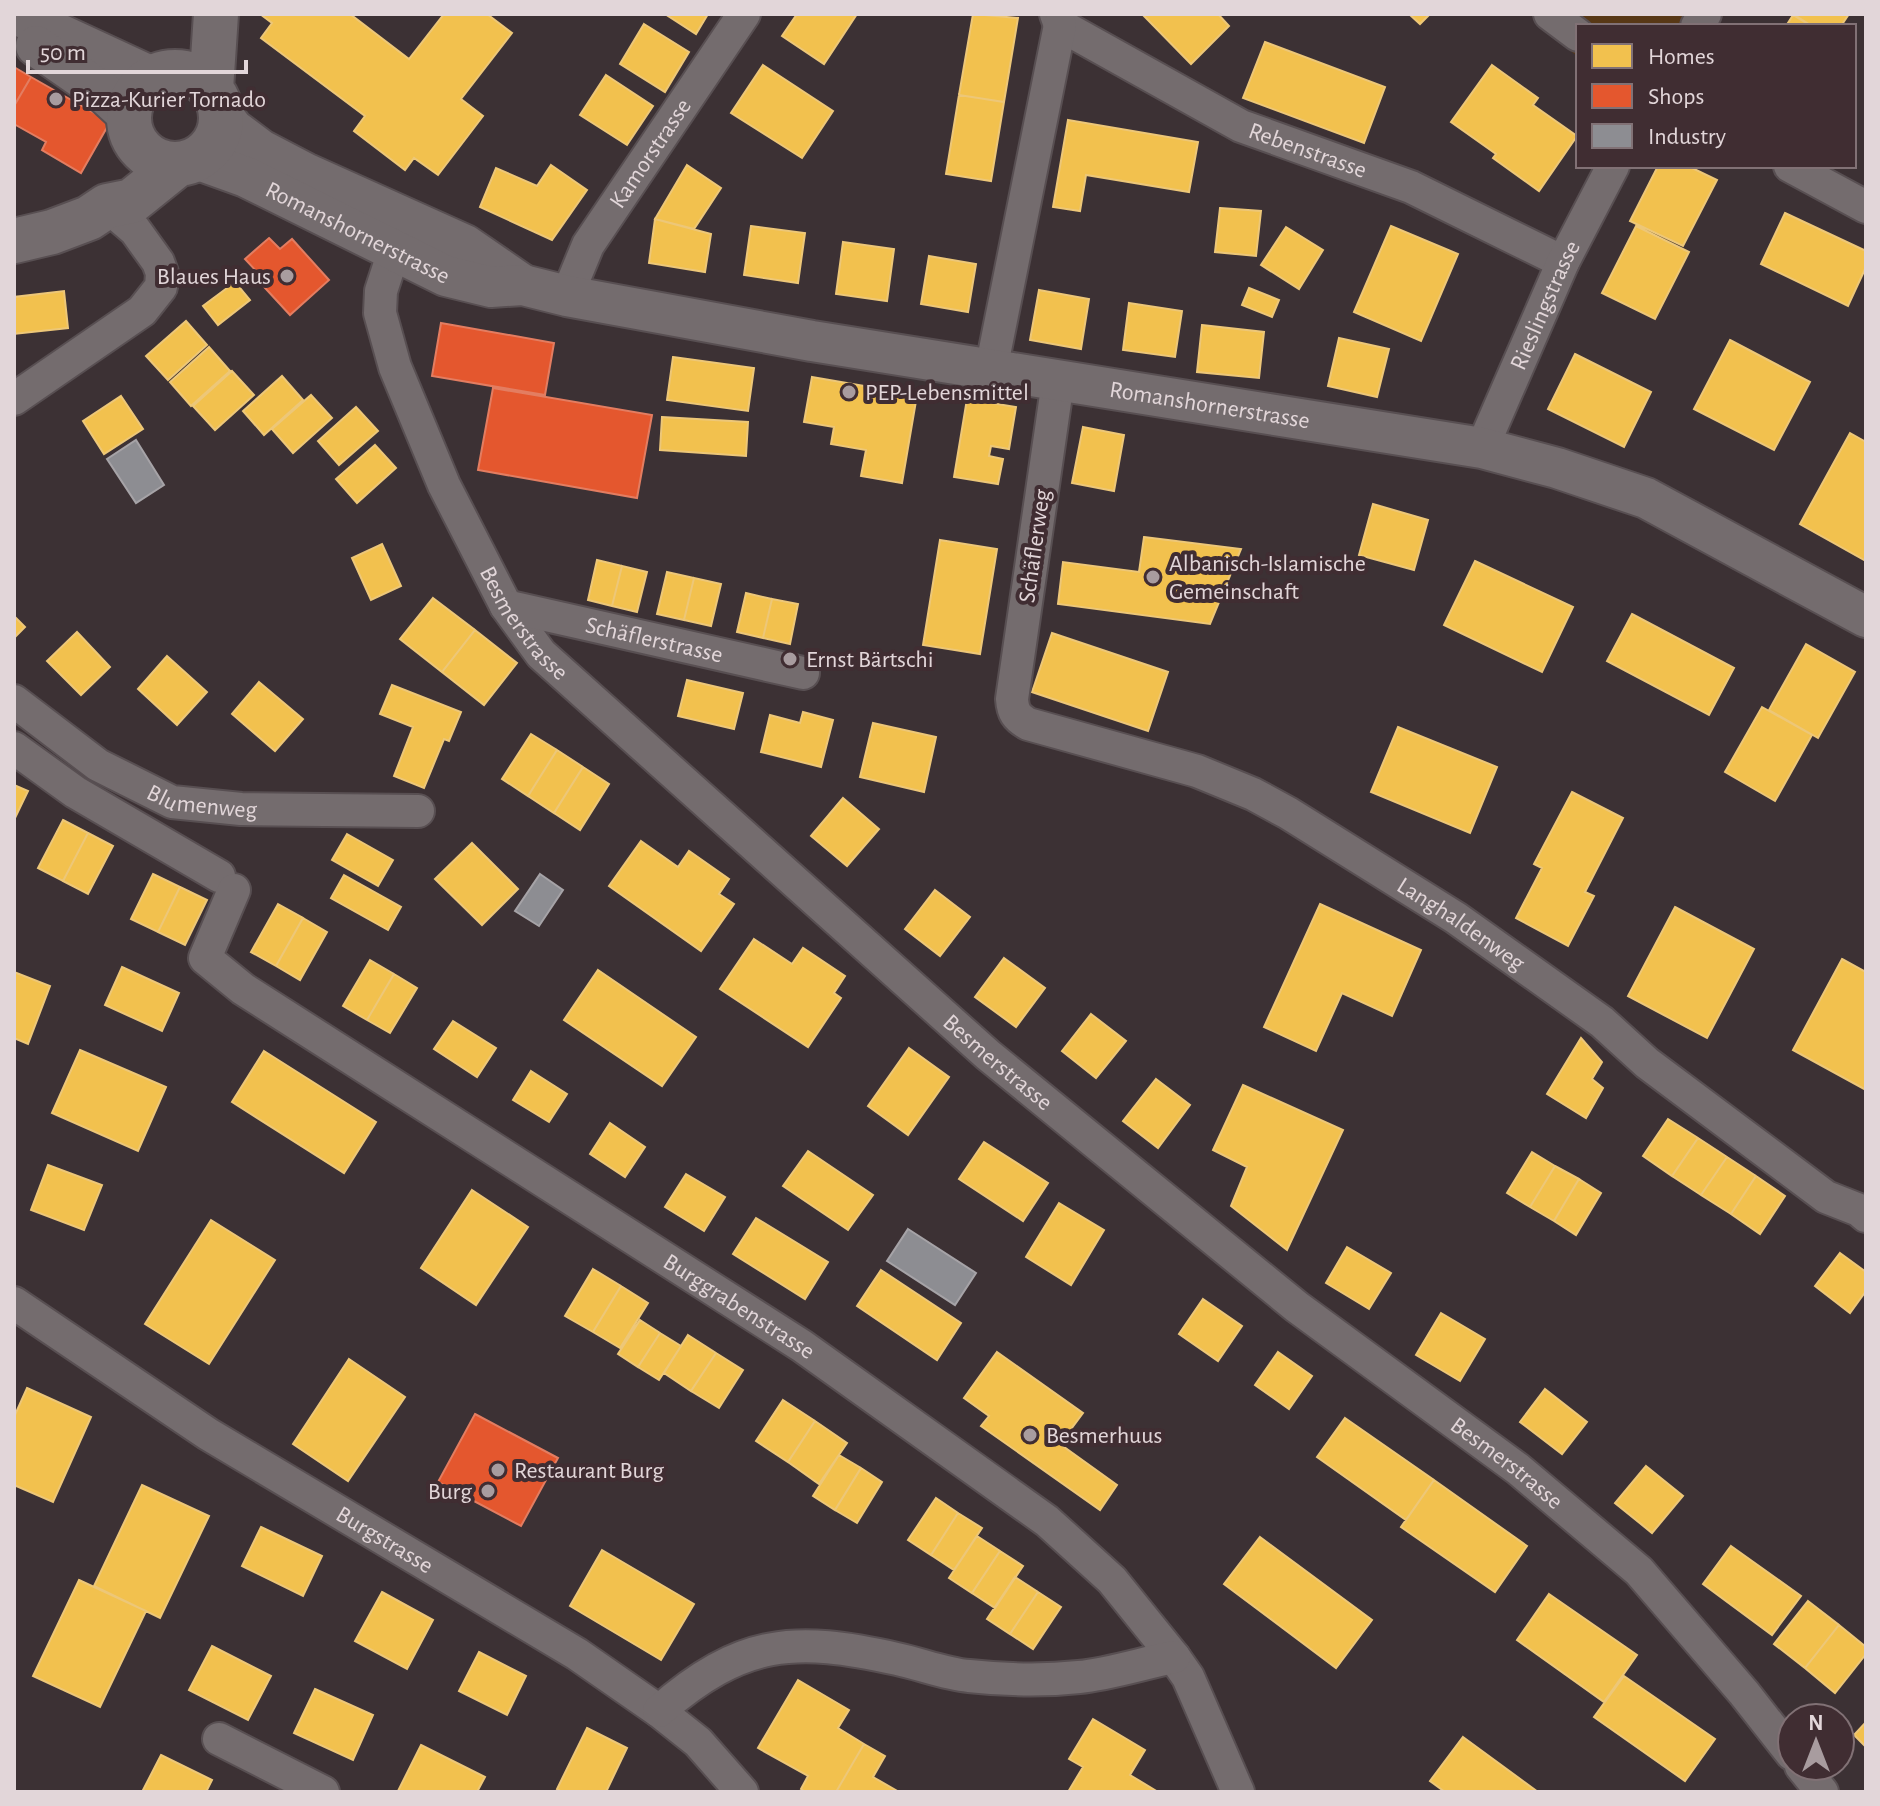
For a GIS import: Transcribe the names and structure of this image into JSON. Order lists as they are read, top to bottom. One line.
{"streets":{"street":["Rebenstrasse","Kamorstrasse","Romanshornerstrasse","Rieslingstrasse","Schäflerweg","Besmerstrasse","Schäflerstrasse","Blumenweg","Langhaldenweg","Burggrabenstrasse","Burgstrasse"]},"crossings":[["Rebenstrasse","Romanshornerstrasse"],["Rebenstrasse","Rieslingstrasse"],["Kamorstrasse","Romanshornerstrasse"],["Romanshornerstrasse","Rieslingstrasse"],["Romanshornerstrasse","Schäflerweg"],["Romanshornerstrasse","Besmerstrasse"],["Schäflerweg","Langhaldenweg"],["Besmerstrasse","Schäflerstrasse"]],"places":["Pizza-Kurier Tornado","Blaues Haus","PEP-Lebensmittel","Albanisch-Islamische Gemeinschaft","Ernst Bärtschi","Besmerhuus","Restaurant Burg","Burg"],"legend":["Homes","Shops","Industry"],"scale_bar":"50 m","north":"top"}
